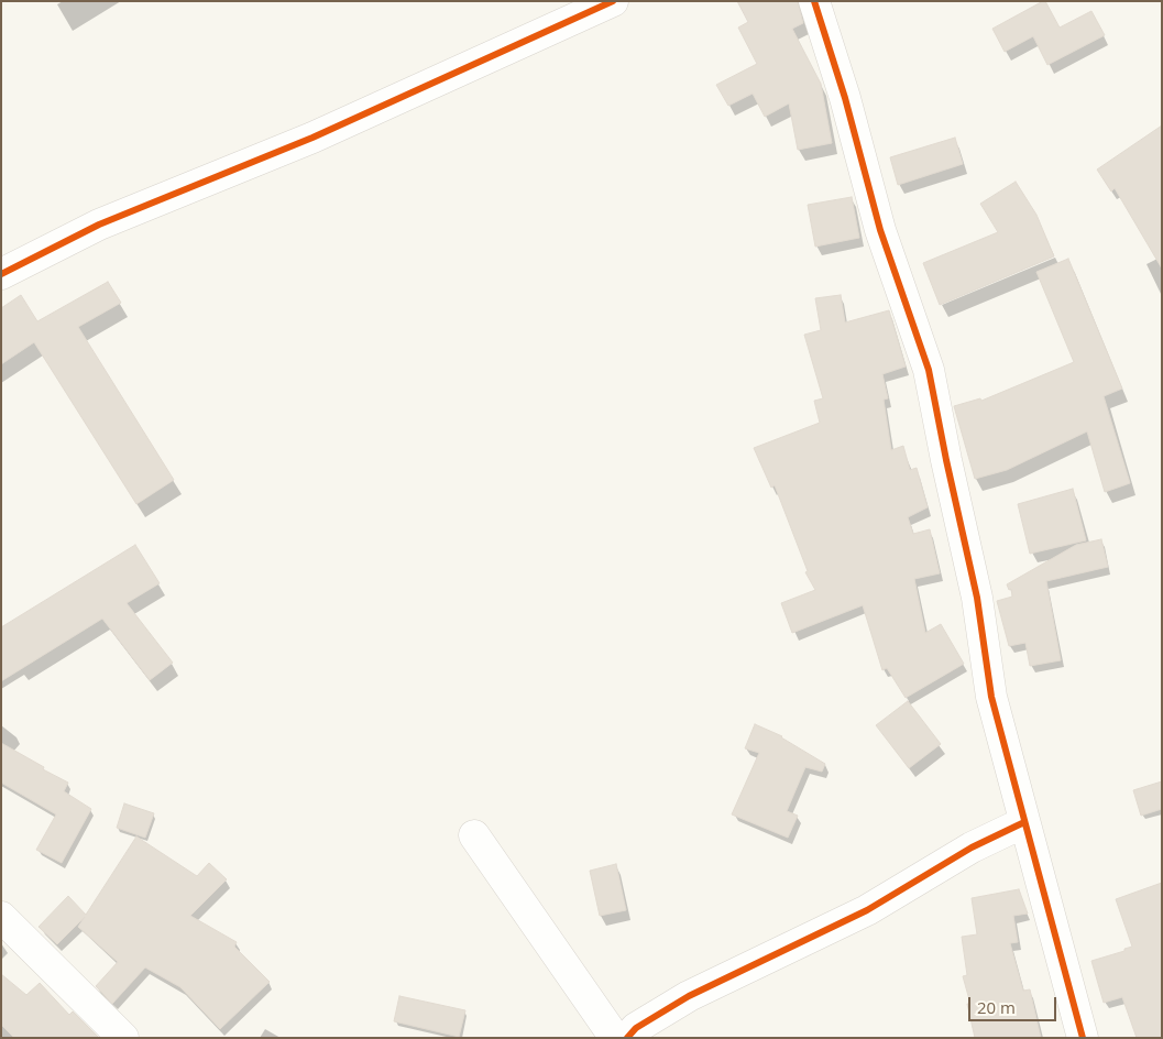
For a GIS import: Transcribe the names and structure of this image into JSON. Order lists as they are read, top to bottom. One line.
{"scale_bar":"20 m"}
